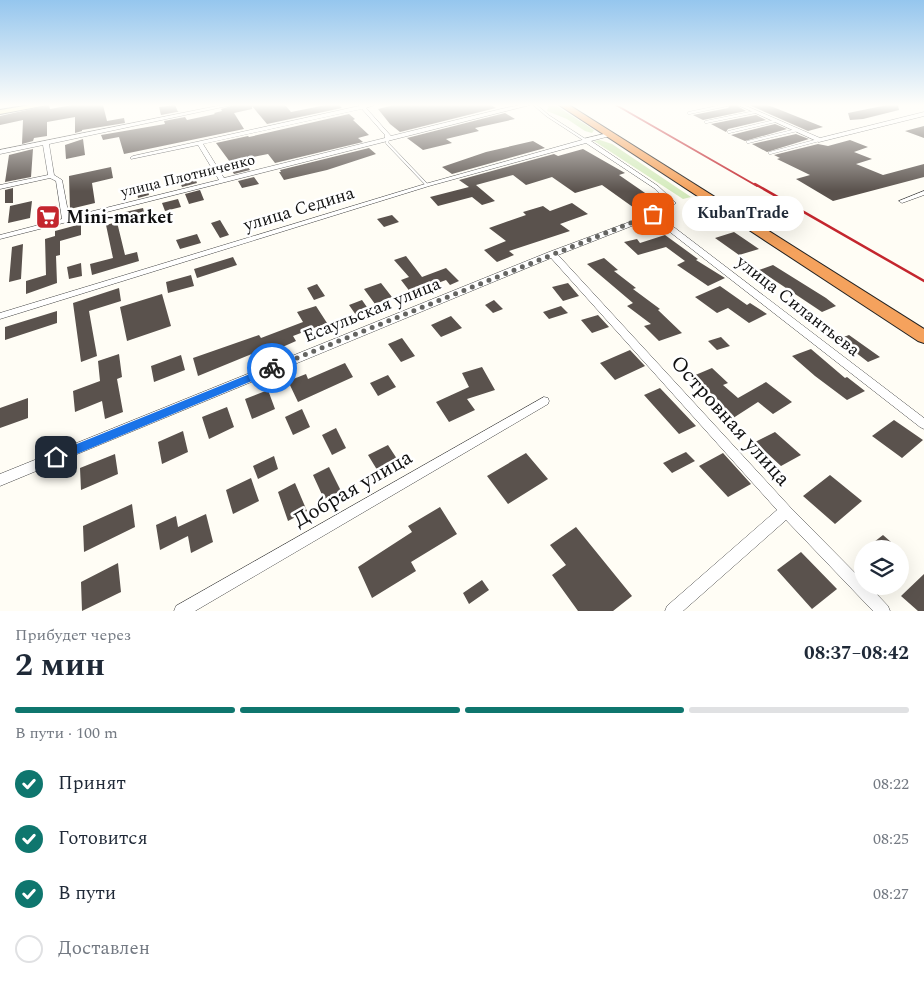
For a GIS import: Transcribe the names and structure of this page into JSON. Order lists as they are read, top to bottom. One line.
{"streets":{"street":["улица Плотниченко","улица Седина","улица Силантьева","Есаульская улица","Островная улица","Добрая улица"]},"crossings":[["улица Седина","Есаульская улица"],["улица Силантьева","Есаульская улица"],["Есаульская улица","Островная улица"]],"places":{"other":["KubanTrade"],"supermarket":["Mini-market"]},"page":{"bubble":"KubanTrade","heading":["2 мин","Прибудет через","08:37–08:42"],"bar":"В пути · 100 m","list":[["Принят","08:22"],["Готовится","08:25"],["В пути","08:27"],"Доставлен"]}}
